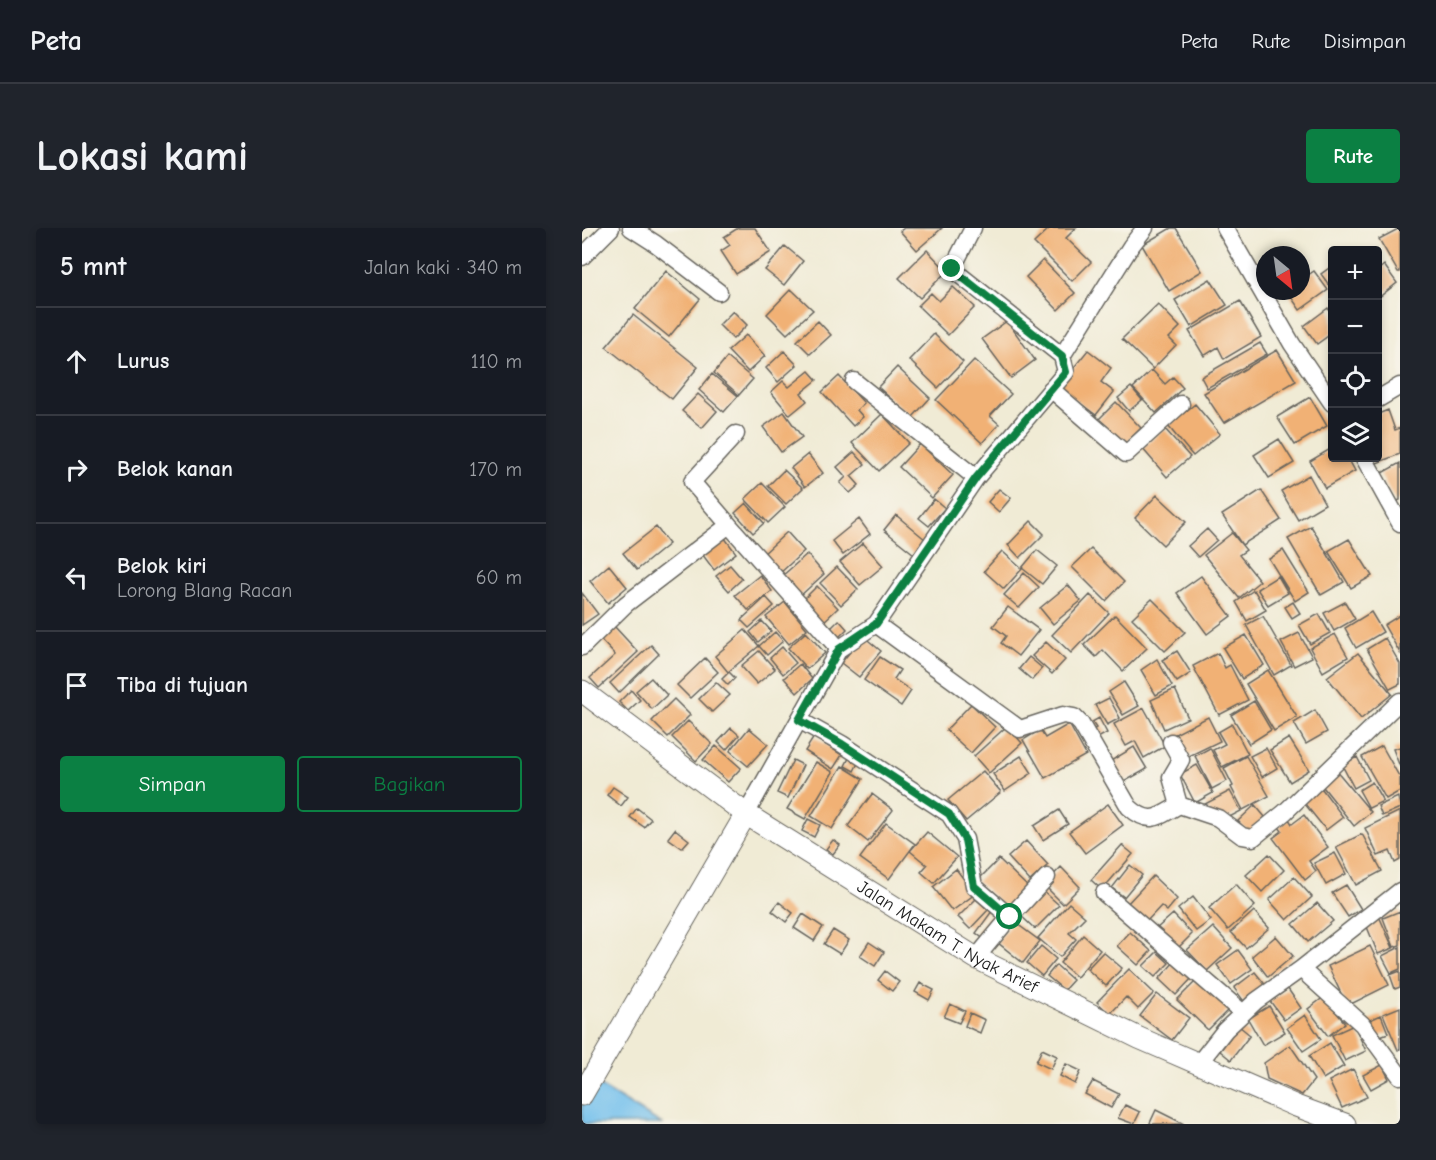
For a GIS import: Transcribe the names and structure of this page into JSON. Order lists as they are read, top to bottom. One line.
{"streets":{"street":["Jalan Makam T. Nyak Arief"]},"north":"bottom right","page":{"header":"Peta","nav":["Peta","Rute","Disimpan"],"buttons":["Rute",["Simpan","Bagikan"]],"title":"Lokasi kami","heading":["5 mnt","Jalan kaki · 340 m"],"map_buttons":["+","−"],"list":[["Lurus","110 m"],["Belok kanan","170 m"],["Belok kiri","Lorong Blang Racan","60 m"],"Tiba di tujuan"]}}
